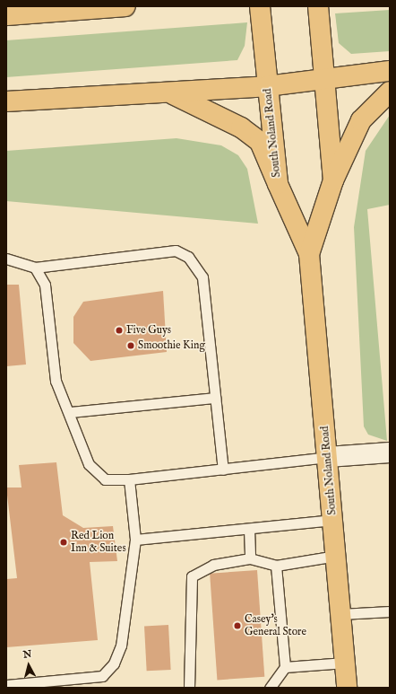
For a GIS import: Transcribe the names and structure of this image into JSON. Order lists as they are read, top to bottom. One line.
{"streets":{"main road":["South Noland Road"]},"places":["Five Guys","Smoothie King","Red Lion Inn & Suites","Casey's General Store"],"north":"top"}
